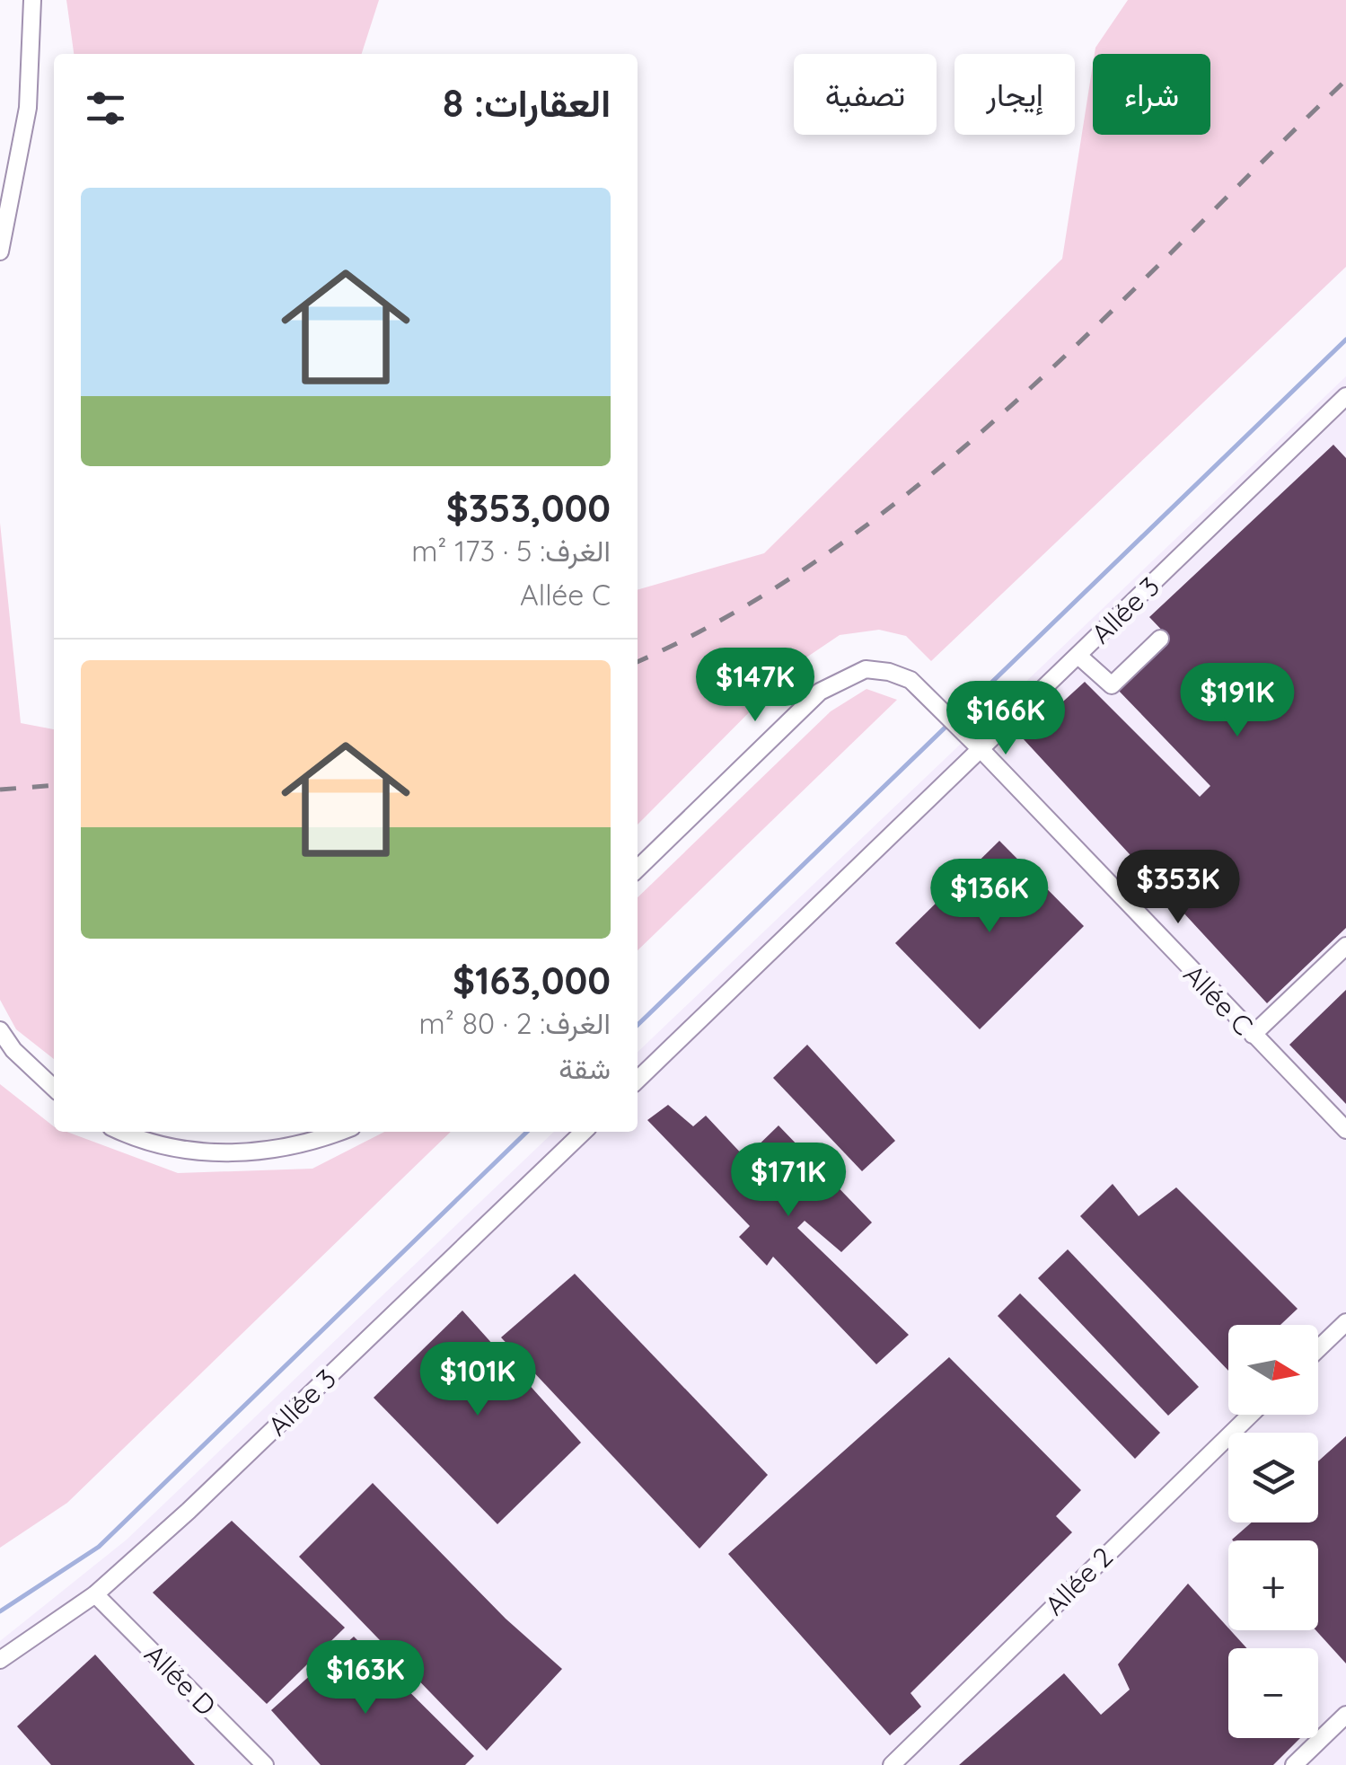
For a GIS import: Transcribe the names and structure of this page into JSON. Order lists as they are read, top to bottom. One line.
{"streets":{"street":["Allée 3","Allée C","Allée 2","Allée D"]},"crossings":[["Allée 3","Allée C"],["Allée 3","Allée D"]],"north":"right","page":{"chip":["شراء","إيجار","تصفية"],"heading":"العقارات: 8","list":[{"name":"$353,000","note":"الغرف: 5 · 173 m² · Allée C"},{"name":"$163,000","note":"الغرف: 2 · 80 m² · شقة"}],"price":["$147K","$191K","$166K","$353K","$136K","$171K","$101K","$163K"],"map_buttons":["+","−"]}}
